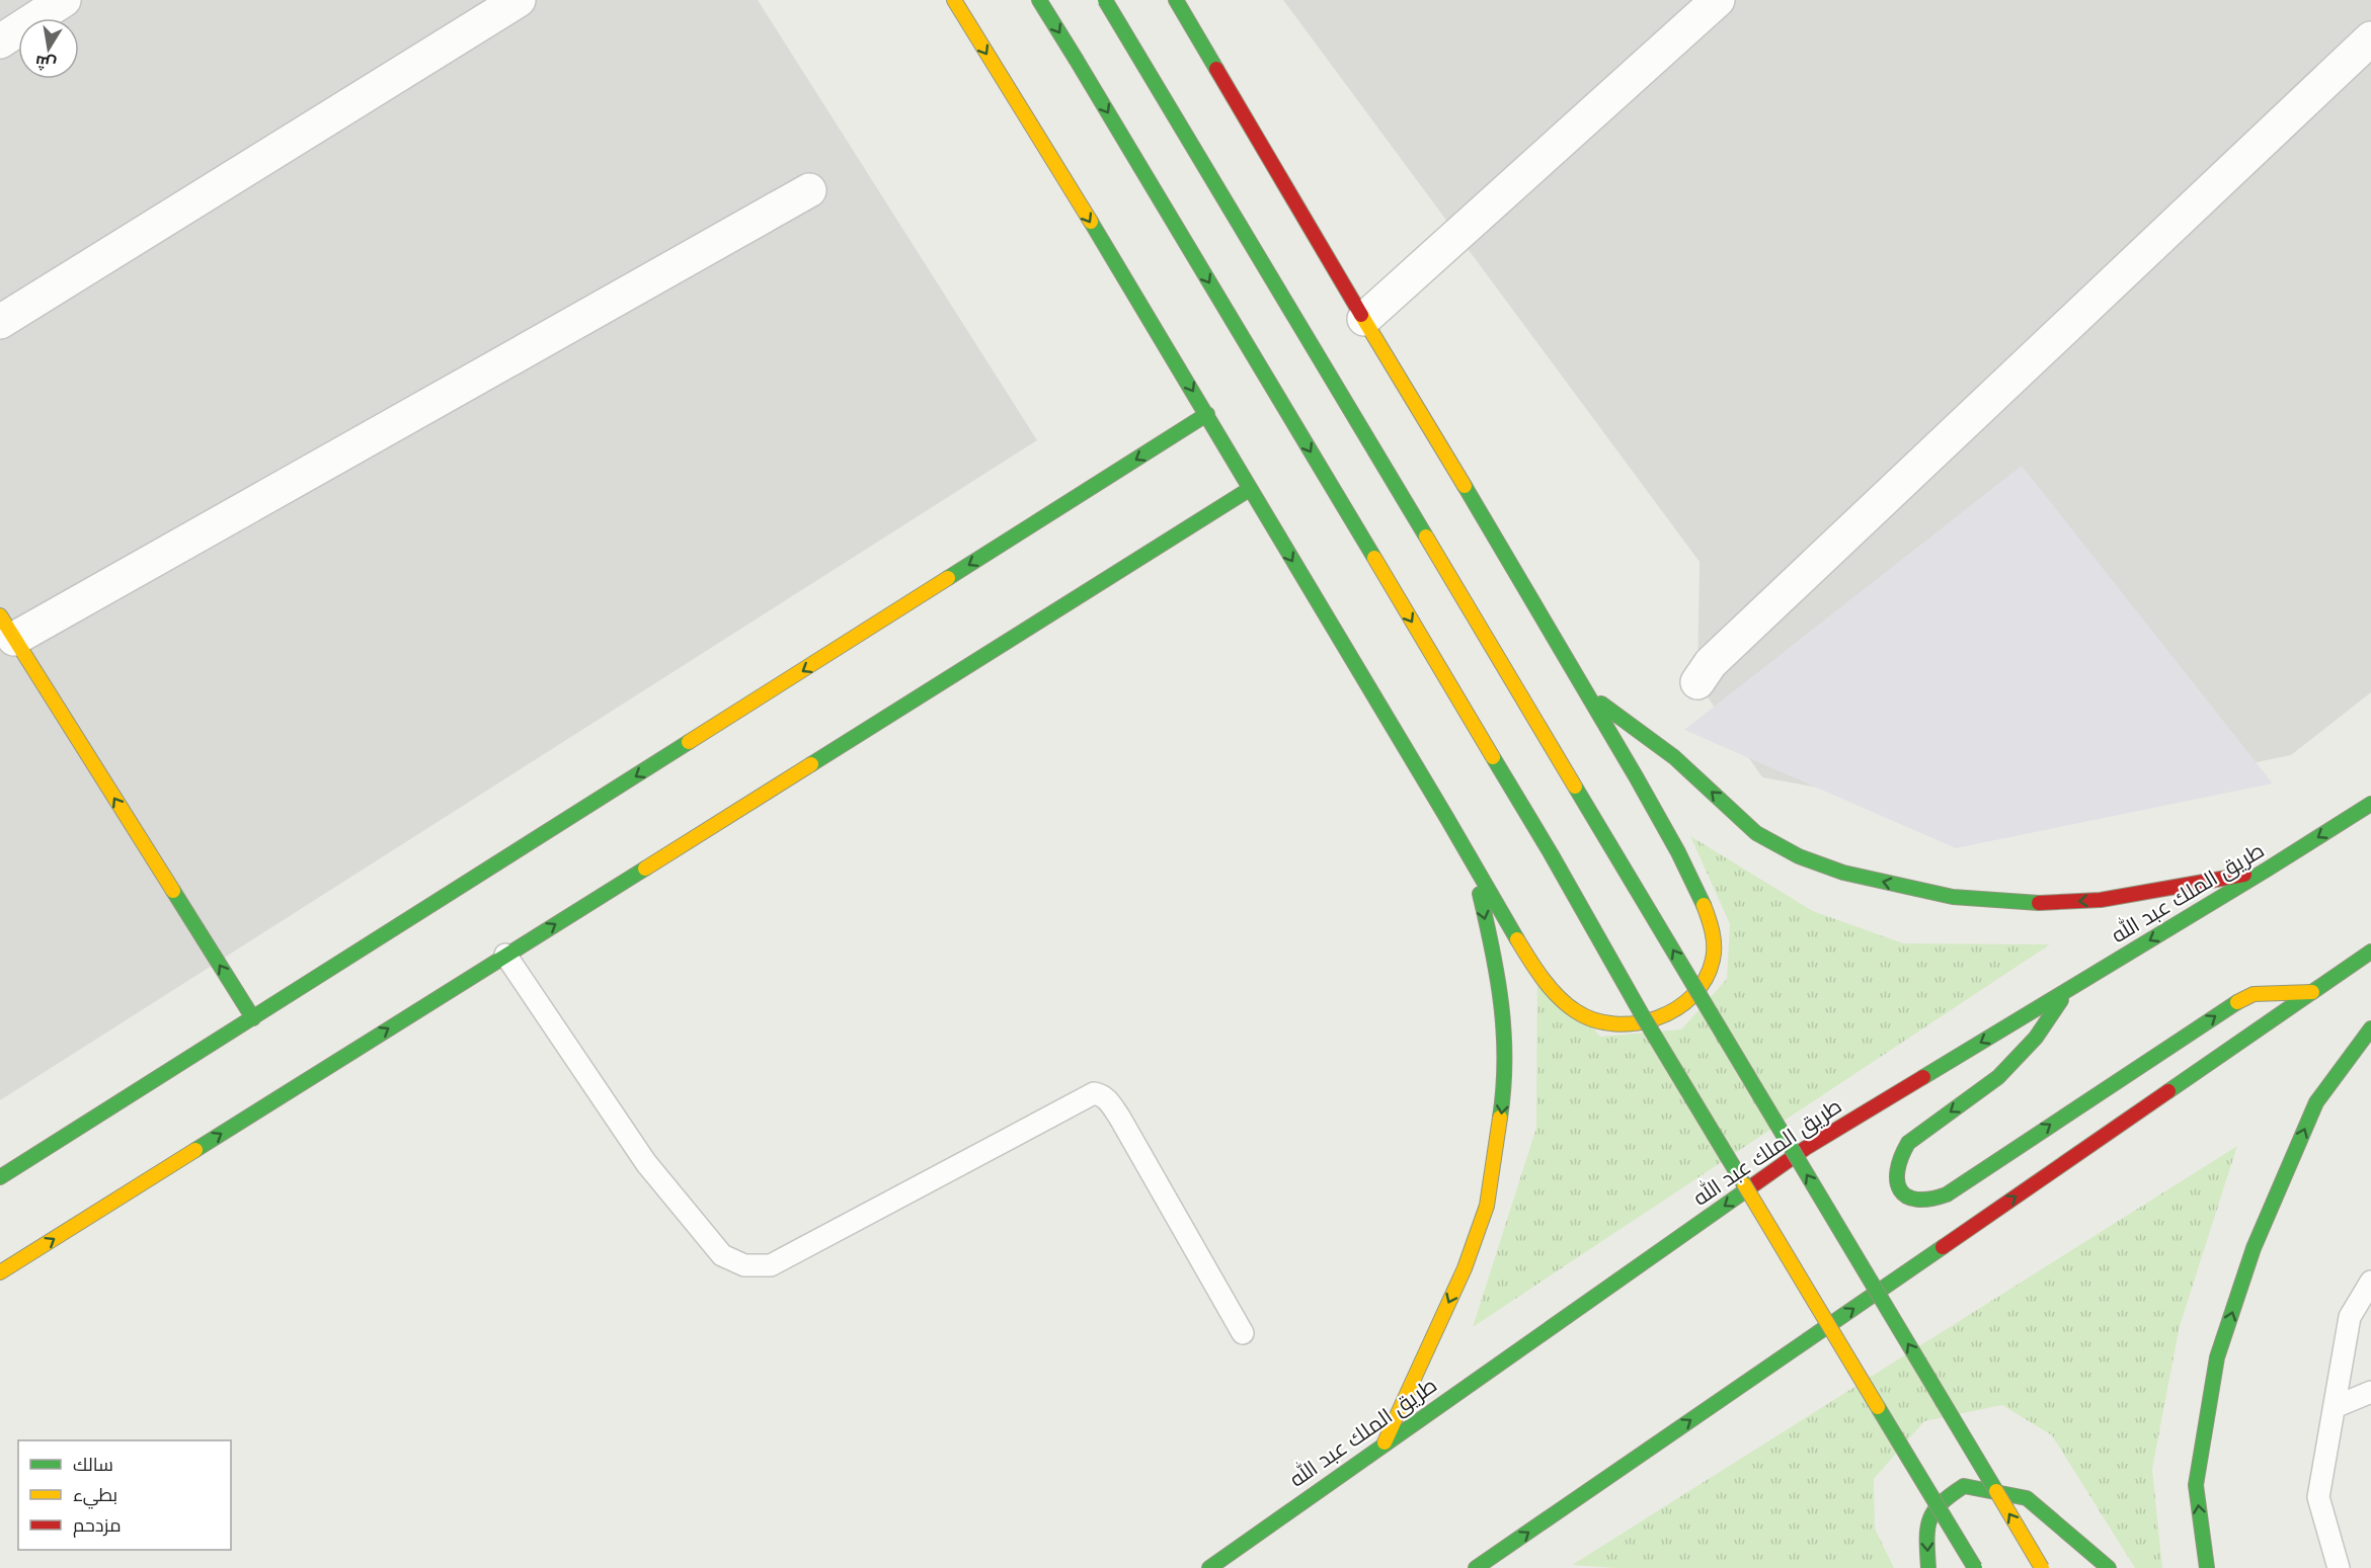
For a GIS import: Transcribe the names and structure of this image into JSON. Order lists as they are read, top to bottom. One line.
{"streets":{"main road":["طريق الملك عبد الله"]},"one_way":["طريق الملك عبد الله"],"legend":["سالك","بطيء","مزدحم"],"north":"bottom"}
